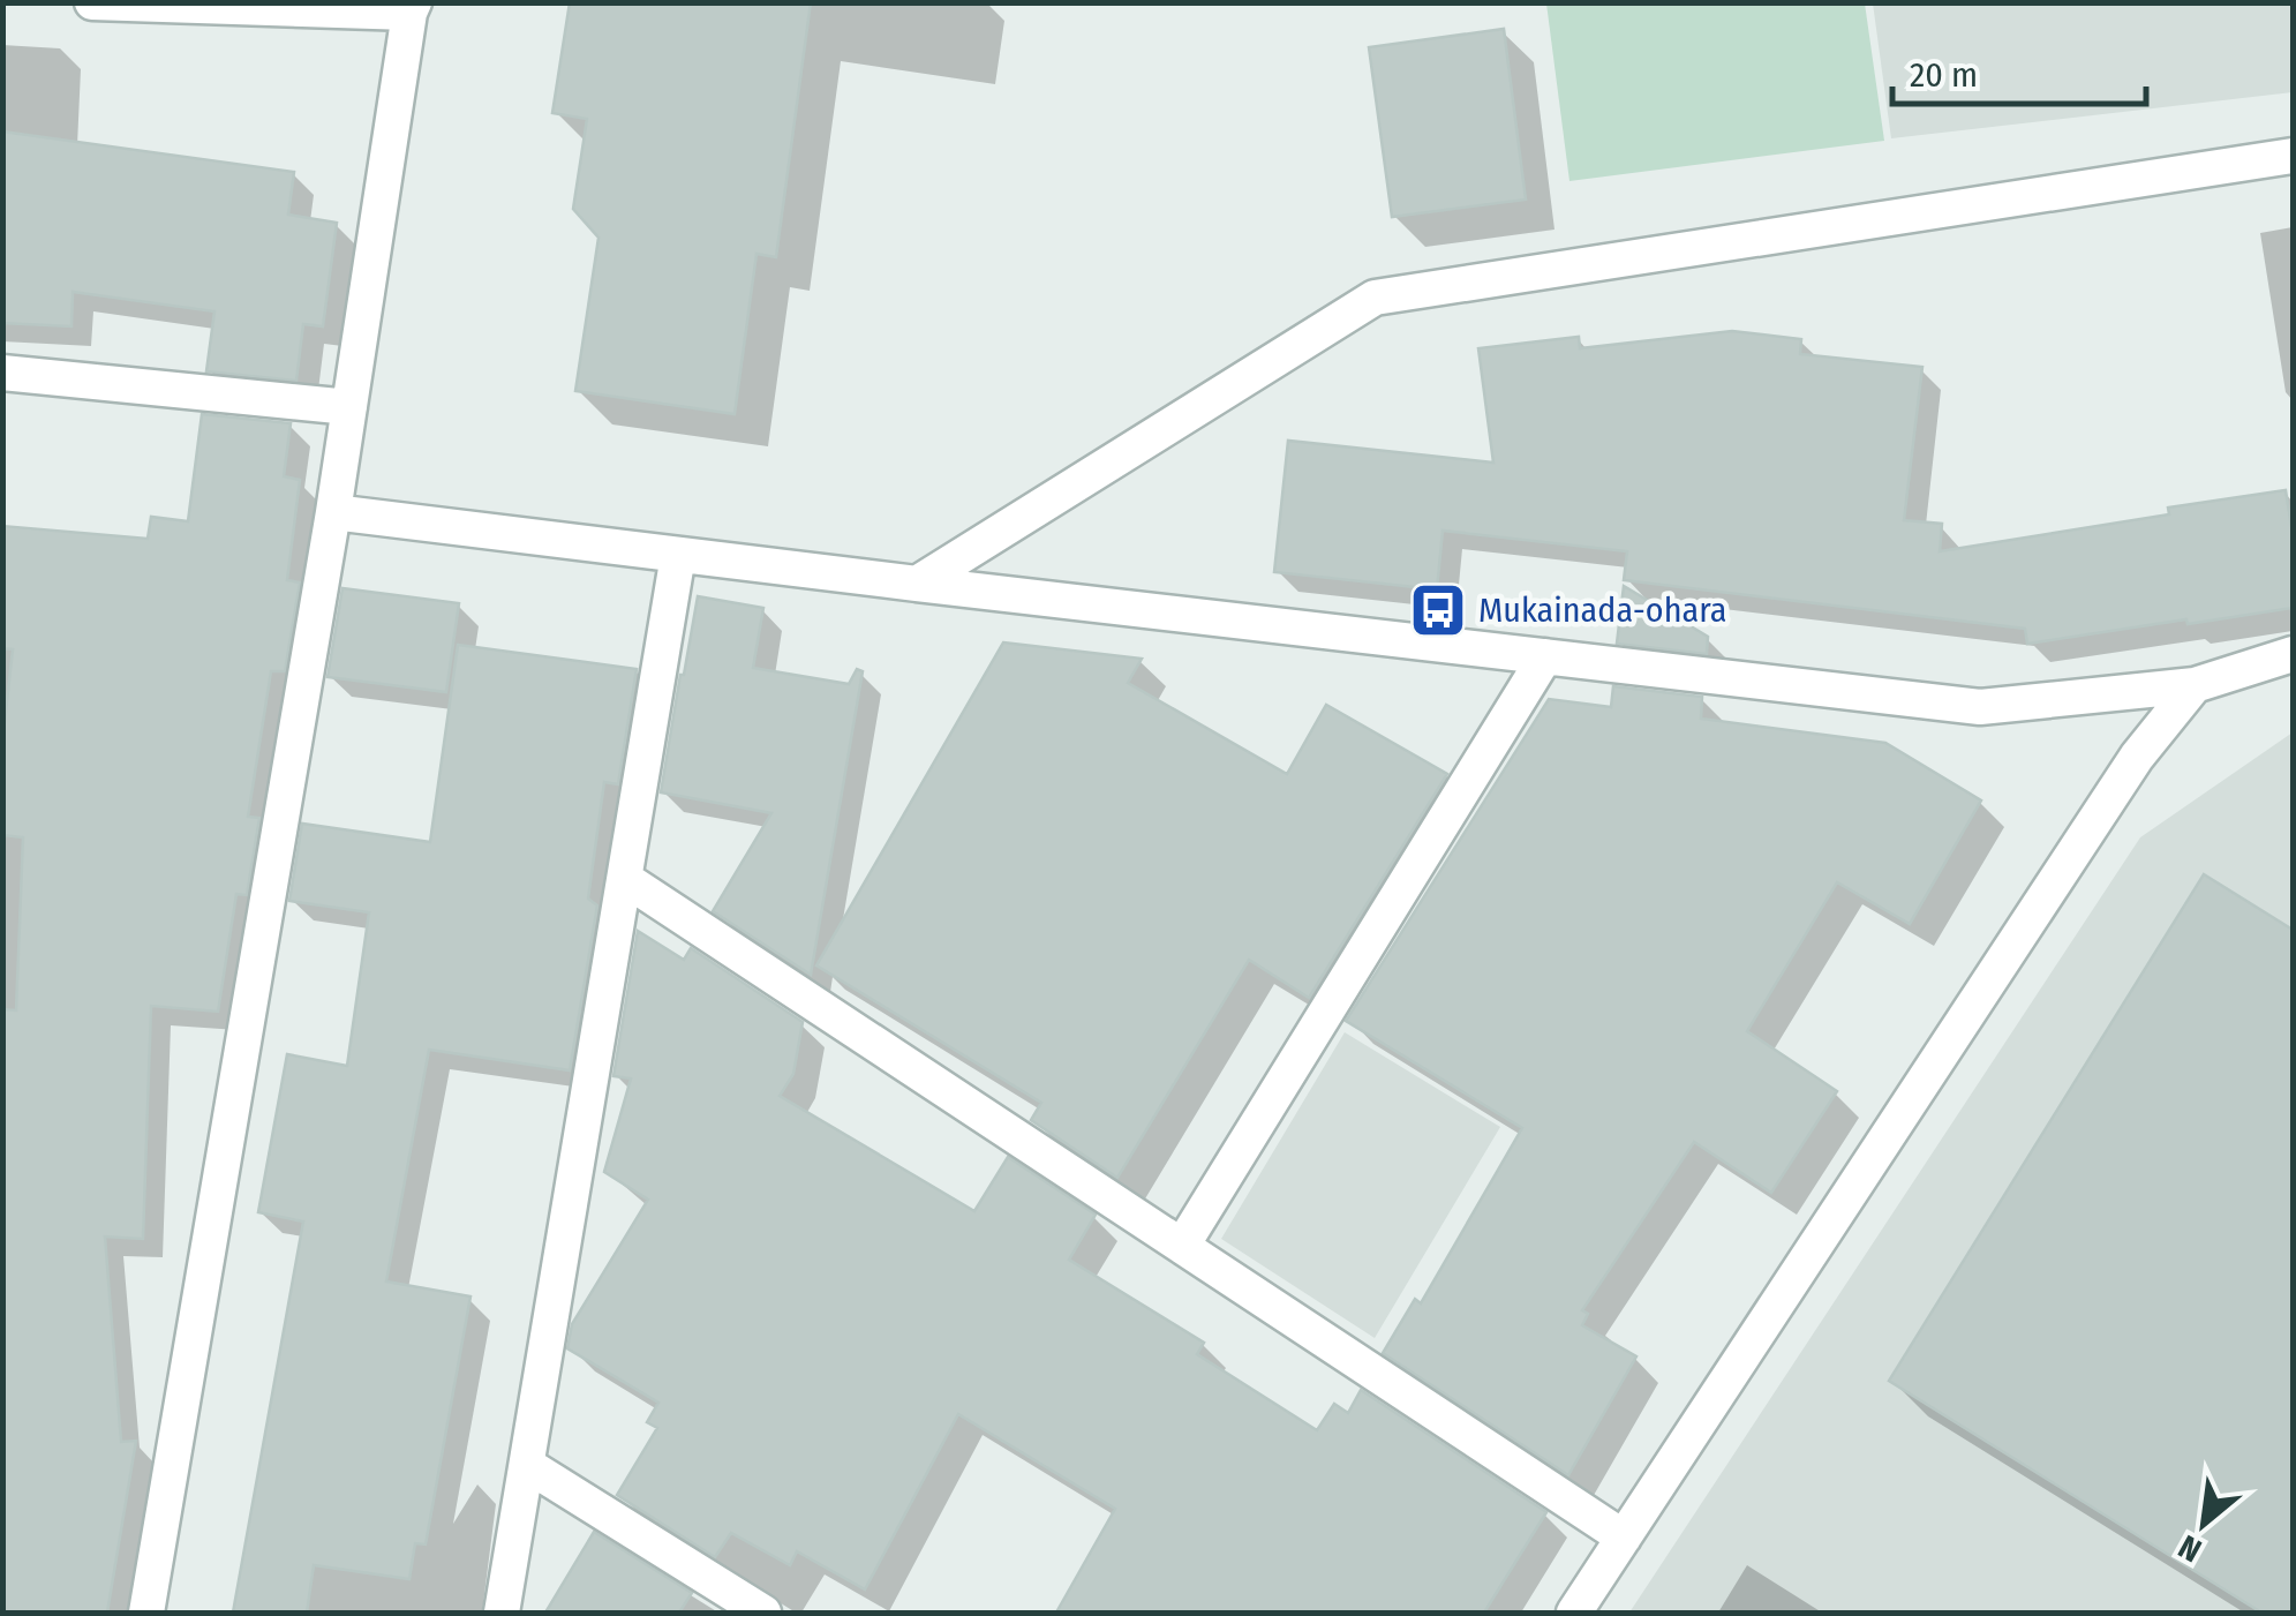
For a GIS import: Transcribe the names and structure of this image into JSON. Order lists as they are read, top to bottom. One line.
{"places":{"bus stop":["Mukainada-ohara"]},"scale_bar":"20 m","north":"bottom left"}
